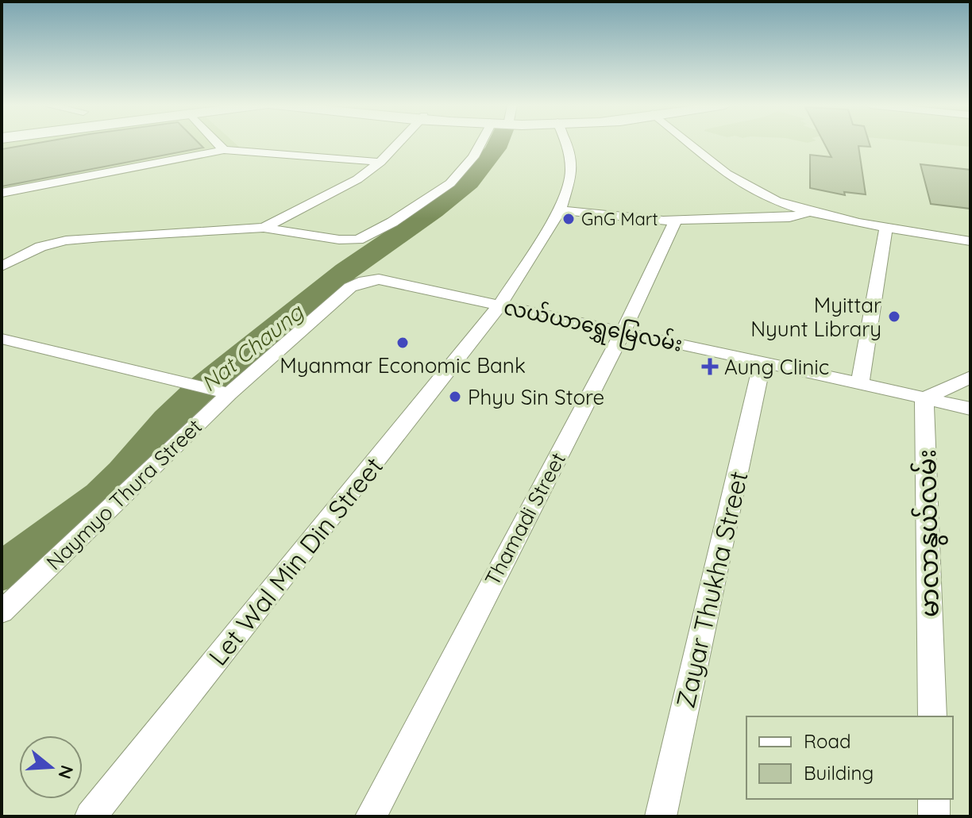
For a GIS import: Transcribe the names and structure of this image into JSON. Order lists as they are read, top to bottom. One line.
{"streets":{"street":["လယ်ယာရွှေမြေလမ်း","Naymyo Thura Street","Thamadi Street","မာလာနွယ်လမ်း","Let Wal Min Din Street","Zayar Thukha Street"]},"crossings":[["လယ်ယာရွှေမြေလမ်း","Naymyo Thura Street"],["လယ်ယာရွှေမြေလမ်း","Thamadi Street"],["လယ်ယာရွှေမြေလမ်း","မာလာနွယ်လမ်း"],["လယ်ယာရွှေမြေလမ်း","Let Wal Min Din Street"],["လယ်ယာရွှေမြေလမ်း","Zayar Thukha Street"]],"water":["Nat Chaung"],"places":{"other":["GnG Mart","Myittar Nyunt Library","Myanmar Economic Bank","Phyu Sin Store"],"health":["Aung Clinic"]},"legend":["Road","Building"],"north":"right"}
